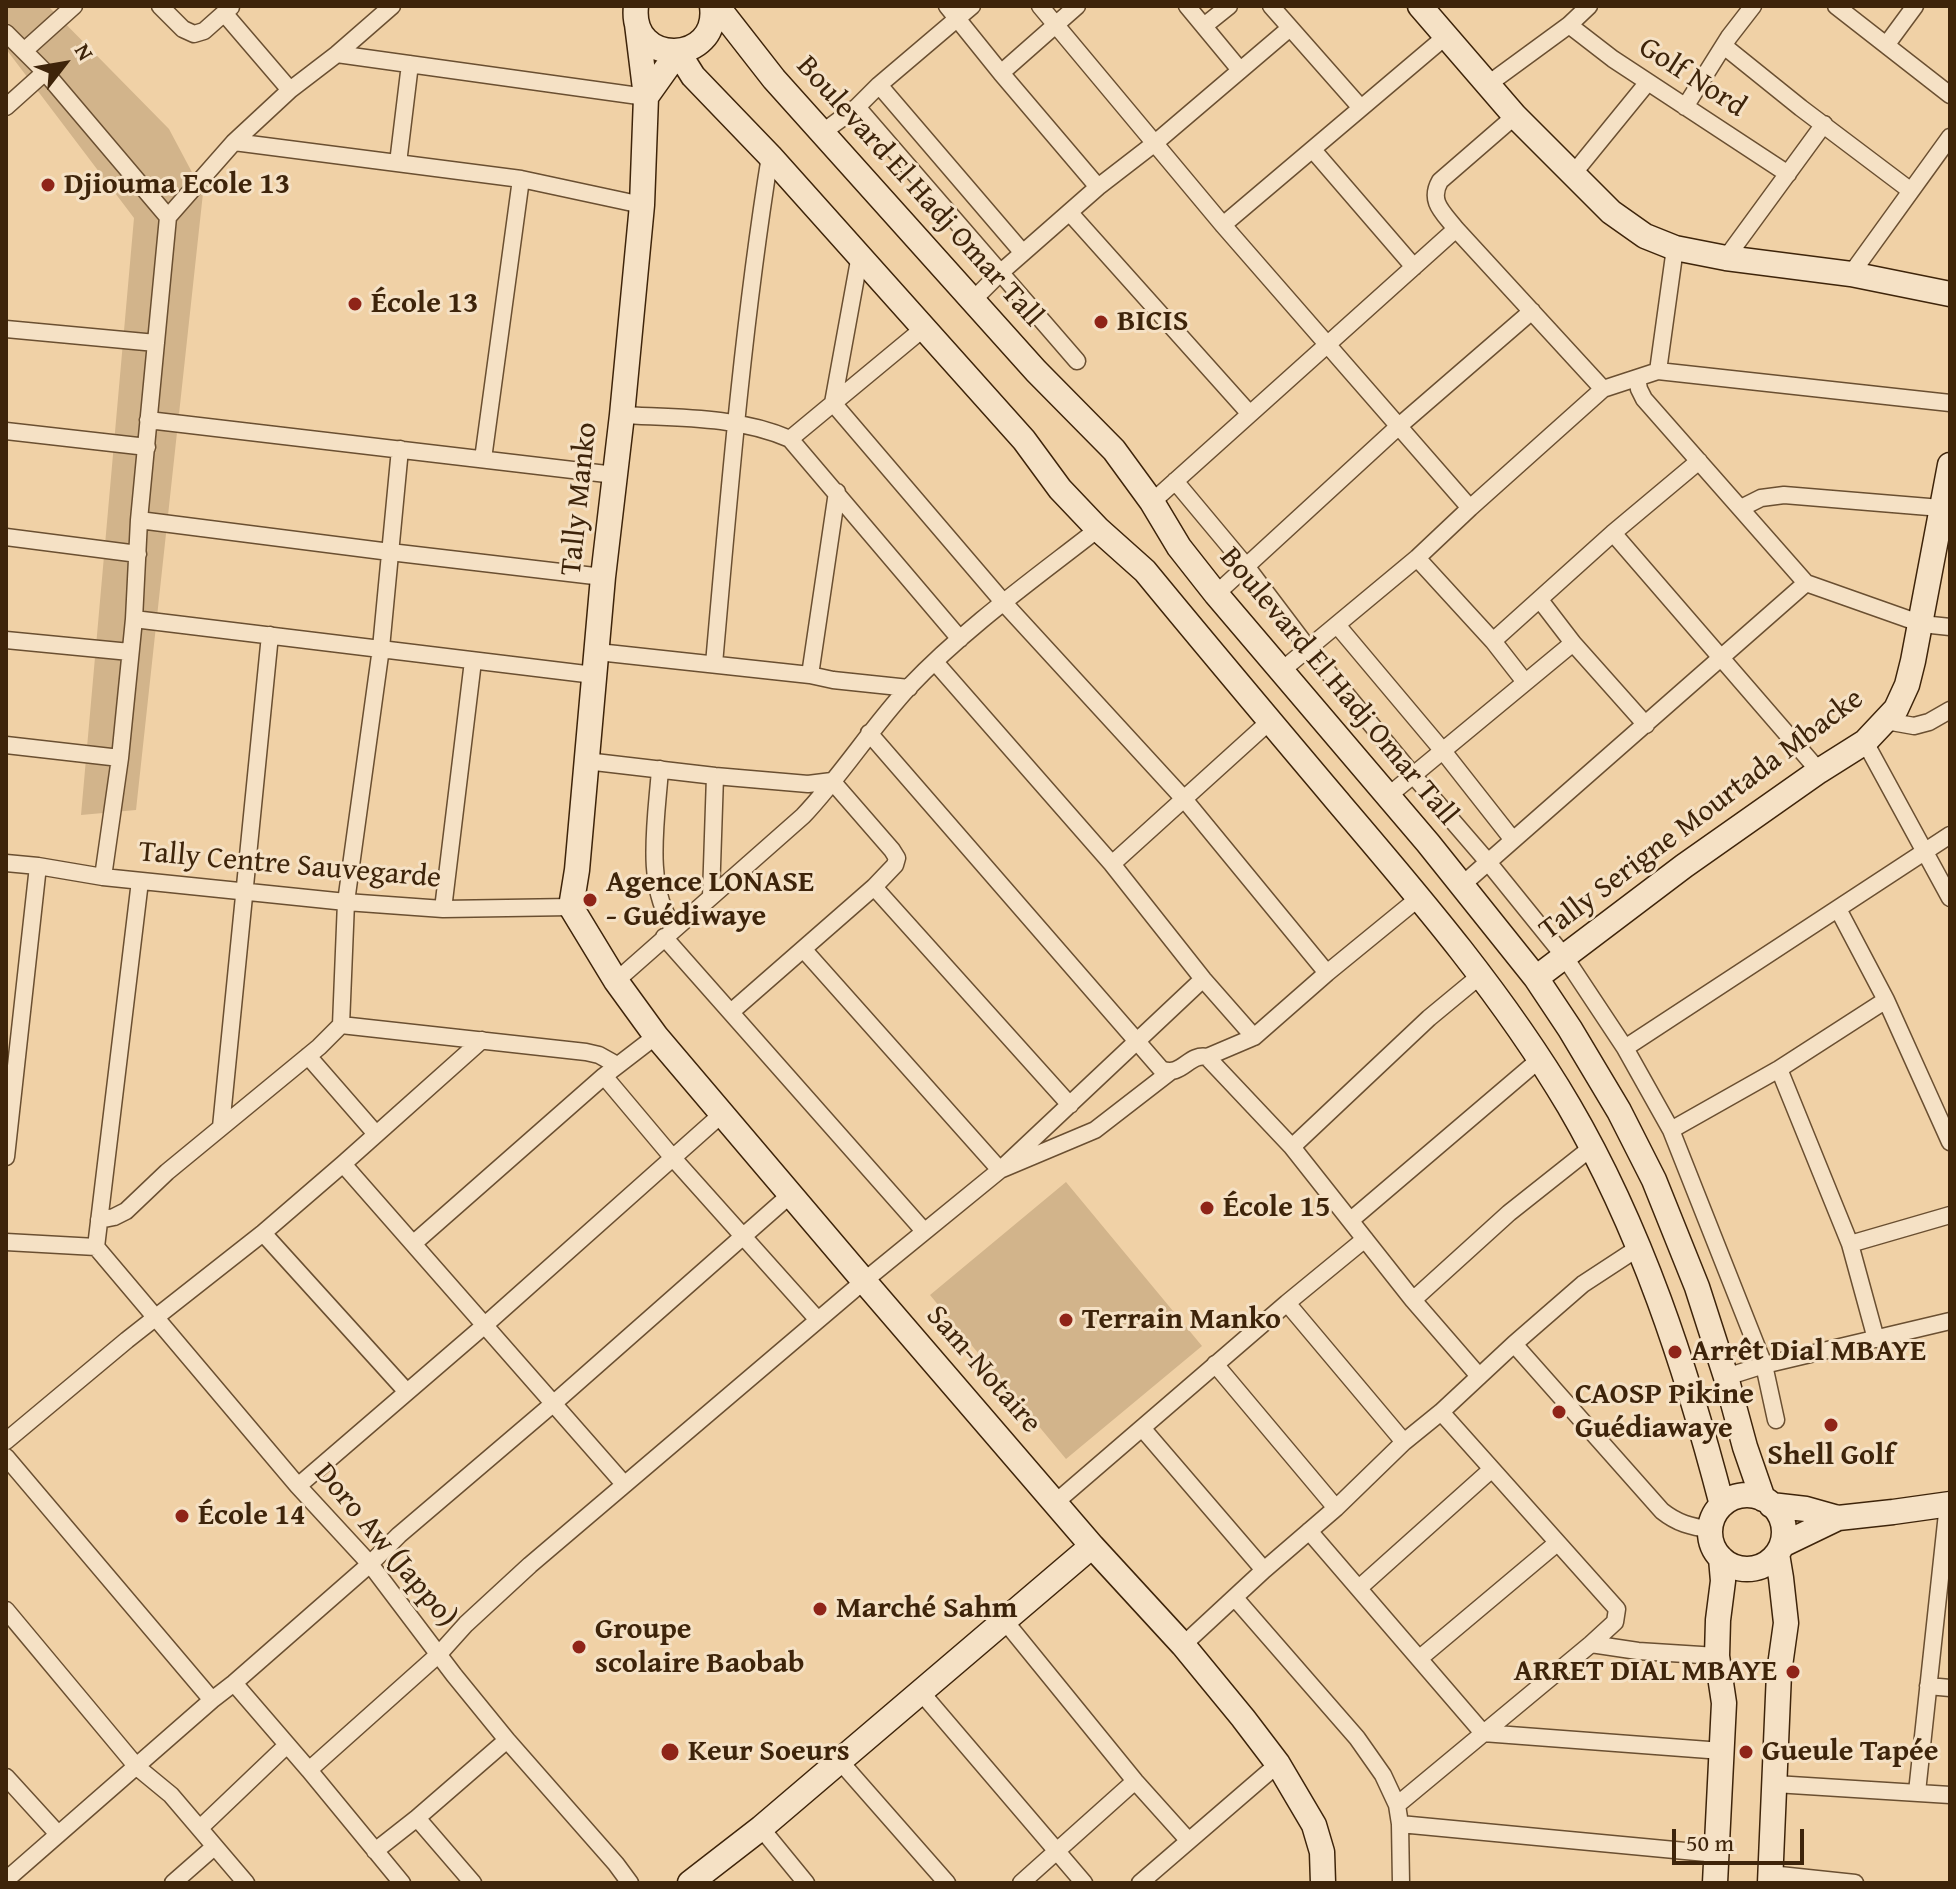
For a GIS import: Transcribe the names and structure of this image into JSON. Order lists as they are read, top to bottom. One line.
{"streets":{"main road":["Boulevard El Hadj Omar Tall","Tally Manko","Tally Serigne Mourtada Mbacke","Sam-Notaire"],"street":["Golf Nord","Tally Centre Sauvegarde","Doro Aw (Jappo)"]},"crossings":[["Boulevard El Hadj Omar Tall","Tally Serigne Mourtada Mbacke"],["Tally Manko","Tally Centre Sauvegarde"],["Tally Manko","Sam-Notaire"],["Tally Centre Sauvegarde","Sam-Notaire"]],"places":["Djiouma Ecole 13","École 13","BICIS","Agence LONASE - Guédiwaye","École 15","Terrain Manko","Arrêt Dial MBAYE","CAOSP Pikine Guédiawaye","Shell Golf","École 14","Marché Sahm","Groupe scolaire Baobab","ARRET DIAL MBAYE","Keur Soeurs","Gueule Tapée"],"scale_bar":"50 m","north":"top right"}
